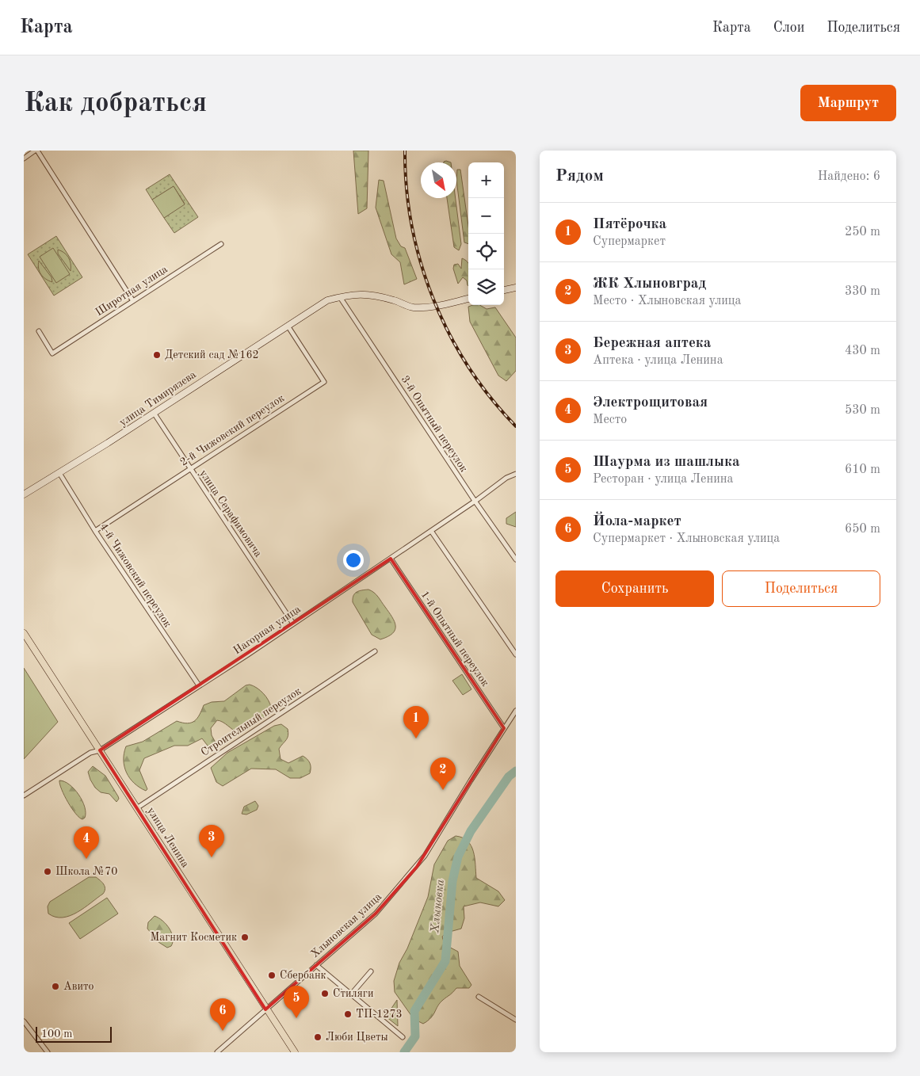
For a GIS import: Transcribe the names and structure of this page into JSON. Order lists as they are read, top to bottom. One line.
{"streets":{"main road":["улица Тимирязева","улица Ленина"],"street":["Широтная улица","3-й Опытный переулок","2-й Чижовский переулок","улица Серафимовича","4-й Чижовский переулок","Нагорная улица","1-й Опытный переулок","Строительный переулок","Хлыновская улица"]},"crossings":[["улица Тимирязева","3-й Опытный переулок"],["улица Тимирязева","2-й Чижовский переулок"],["улица Тимирязева","улица Серафимовича"],["улица Тимирязева","4-й Чижовский переулок"],["3-й Опытный переулок","Нагорная улица"],["2-й Чижовский переулок","улица Серафимовича"],["2-й Чижовский переулок","4-й Чижовский переулок"],["улица Серафимовича","Нагорная улица"],["4-й Чижовский переулок","Нагорная улица"],["Нагорная улица","1-й Опытный переулок"],["Нагорная улица","улица Ленина"],["1-й Опытный переулок","Хлыновская улица"],["Строительный переулок","улица Ленина"],["улица Ленина","Хлыновская улица"]],"water":["Хлыновка"],"places":["Детский сад №162","Школа №70","Магнит Косметик","Сбербанк","Авито","Стиляги","ТП-1273","Люби Цветы"],"scale_bar":"100 m","north":"bottom right","page":{"header":"Карта","nav":["Карта","Слои","Поделиться"],"buttons":["Маршрут",["Сохранить","Поделиться"]],"title":"Как добраться","heading":["Рядом","Найдено: 6"],"map_buttons":["+","−"],"list":[{"mark":"1","name":"Пятёрочка","note":"Супермаркет","value":"250 m"},{"mark":"2","name":"ЖК Хлыновград","note":"Место · Хлыновская улица","value":"330 m"},{"mark":"3","name":"Бережная аптека","note":"Аптека · улица Ленина","value":"430 m"},{"mark":"4","name":"Электрощитовая","note":"Место","value":"530 m"},{"mark":"5","name":"Шаурма из шашлыка","note":"Ресторан · улица Ленина","value":"610 m"},{"mark":"6","name":"Йола-маркет","note":"Супермаркет · Хлыновская улица","value":"650 m"}],"pins":["1","2","3","4","5","6"],"scale":"100 m"}}
